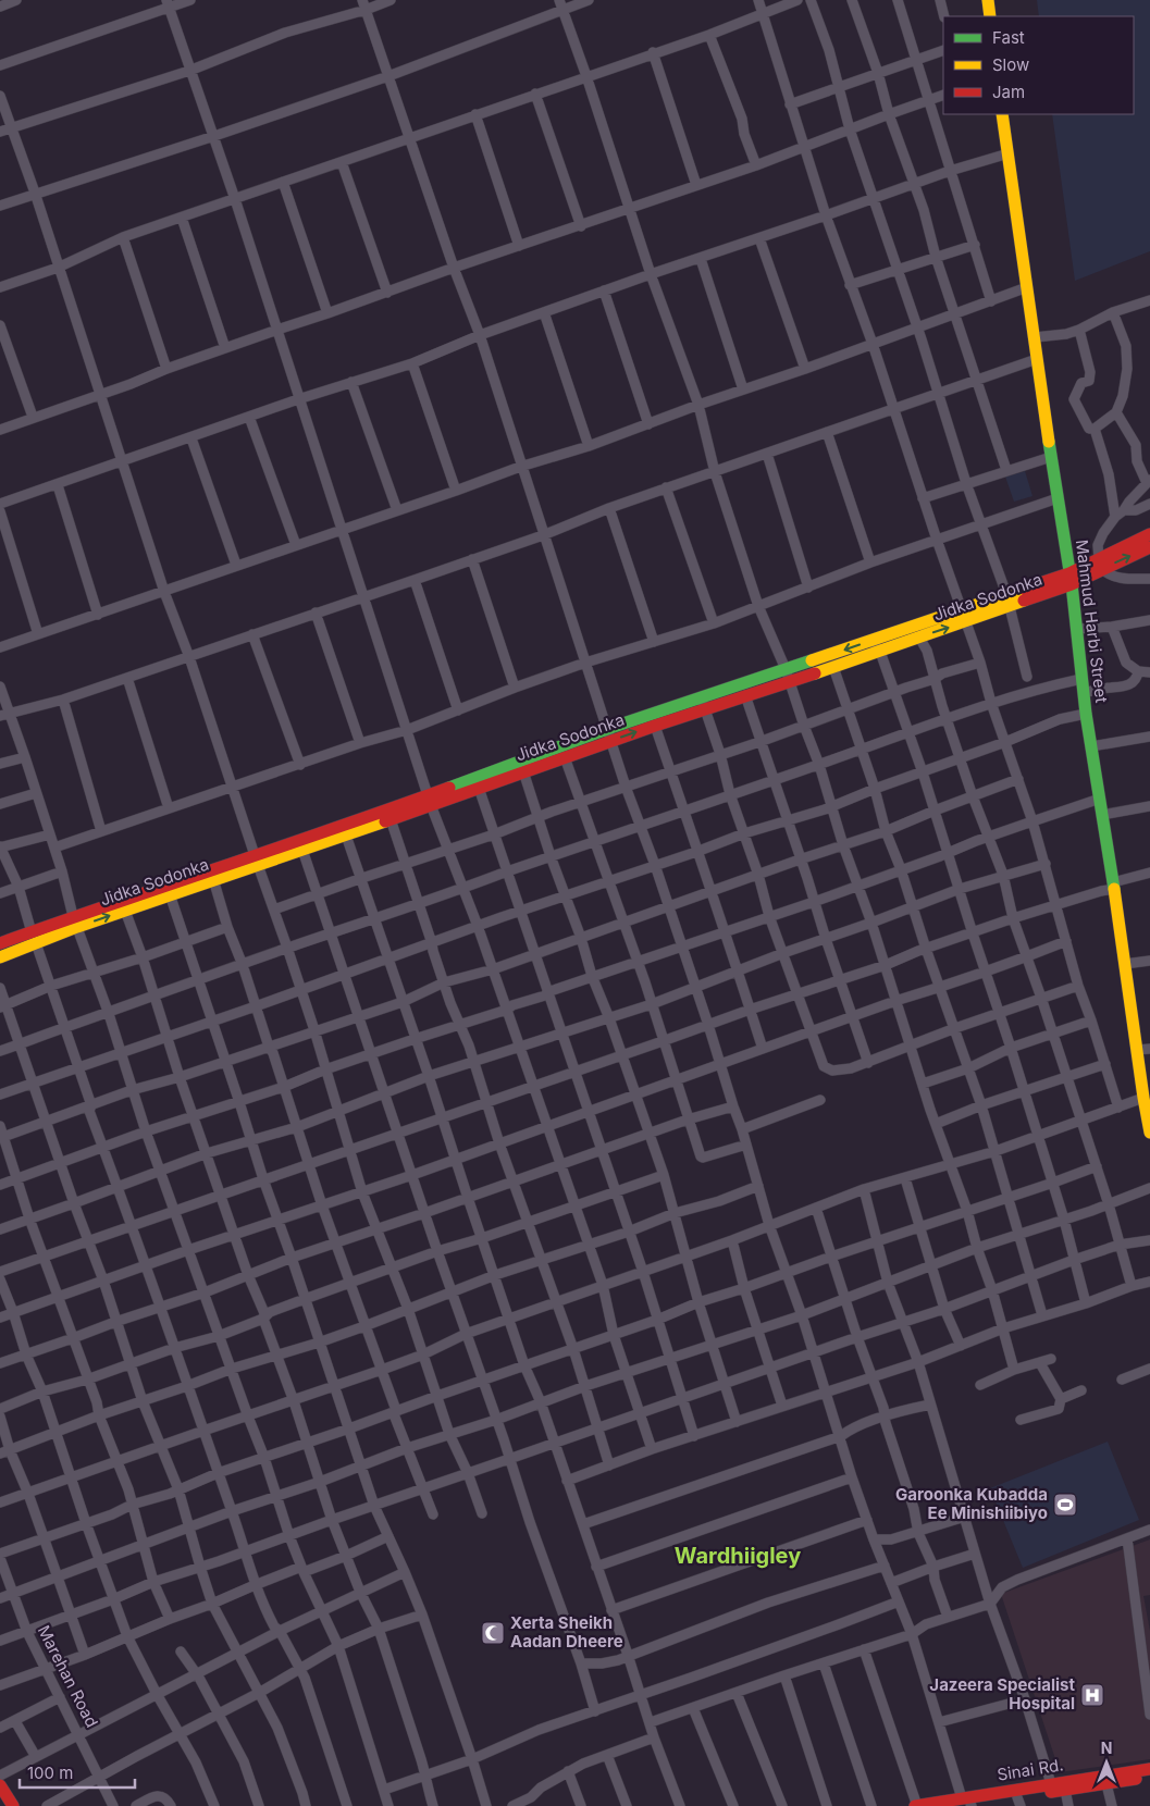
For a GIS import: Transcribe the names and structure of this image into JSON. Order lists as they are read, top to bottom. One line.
{"streets":{"main road":["Jidka Sodonka","Mahmud Harbi Street","Sinai Rd."],"street":["Marehan Road"]},"crossings":[["Jidka Sodonka","Mahmud Harbi Street"]],"districts":["Wardhiigley"],"places":{"sports":["Garoonka Kubadda Ee Minishiibiyo"],"mosque":["Xerta Sheikh Aadan Dheere"],"hospital":["Jazeera Specialist Hospital"]},"legend":["Fast","Slow","Jam"],"scale_bar":"100 m","north":"top"}
